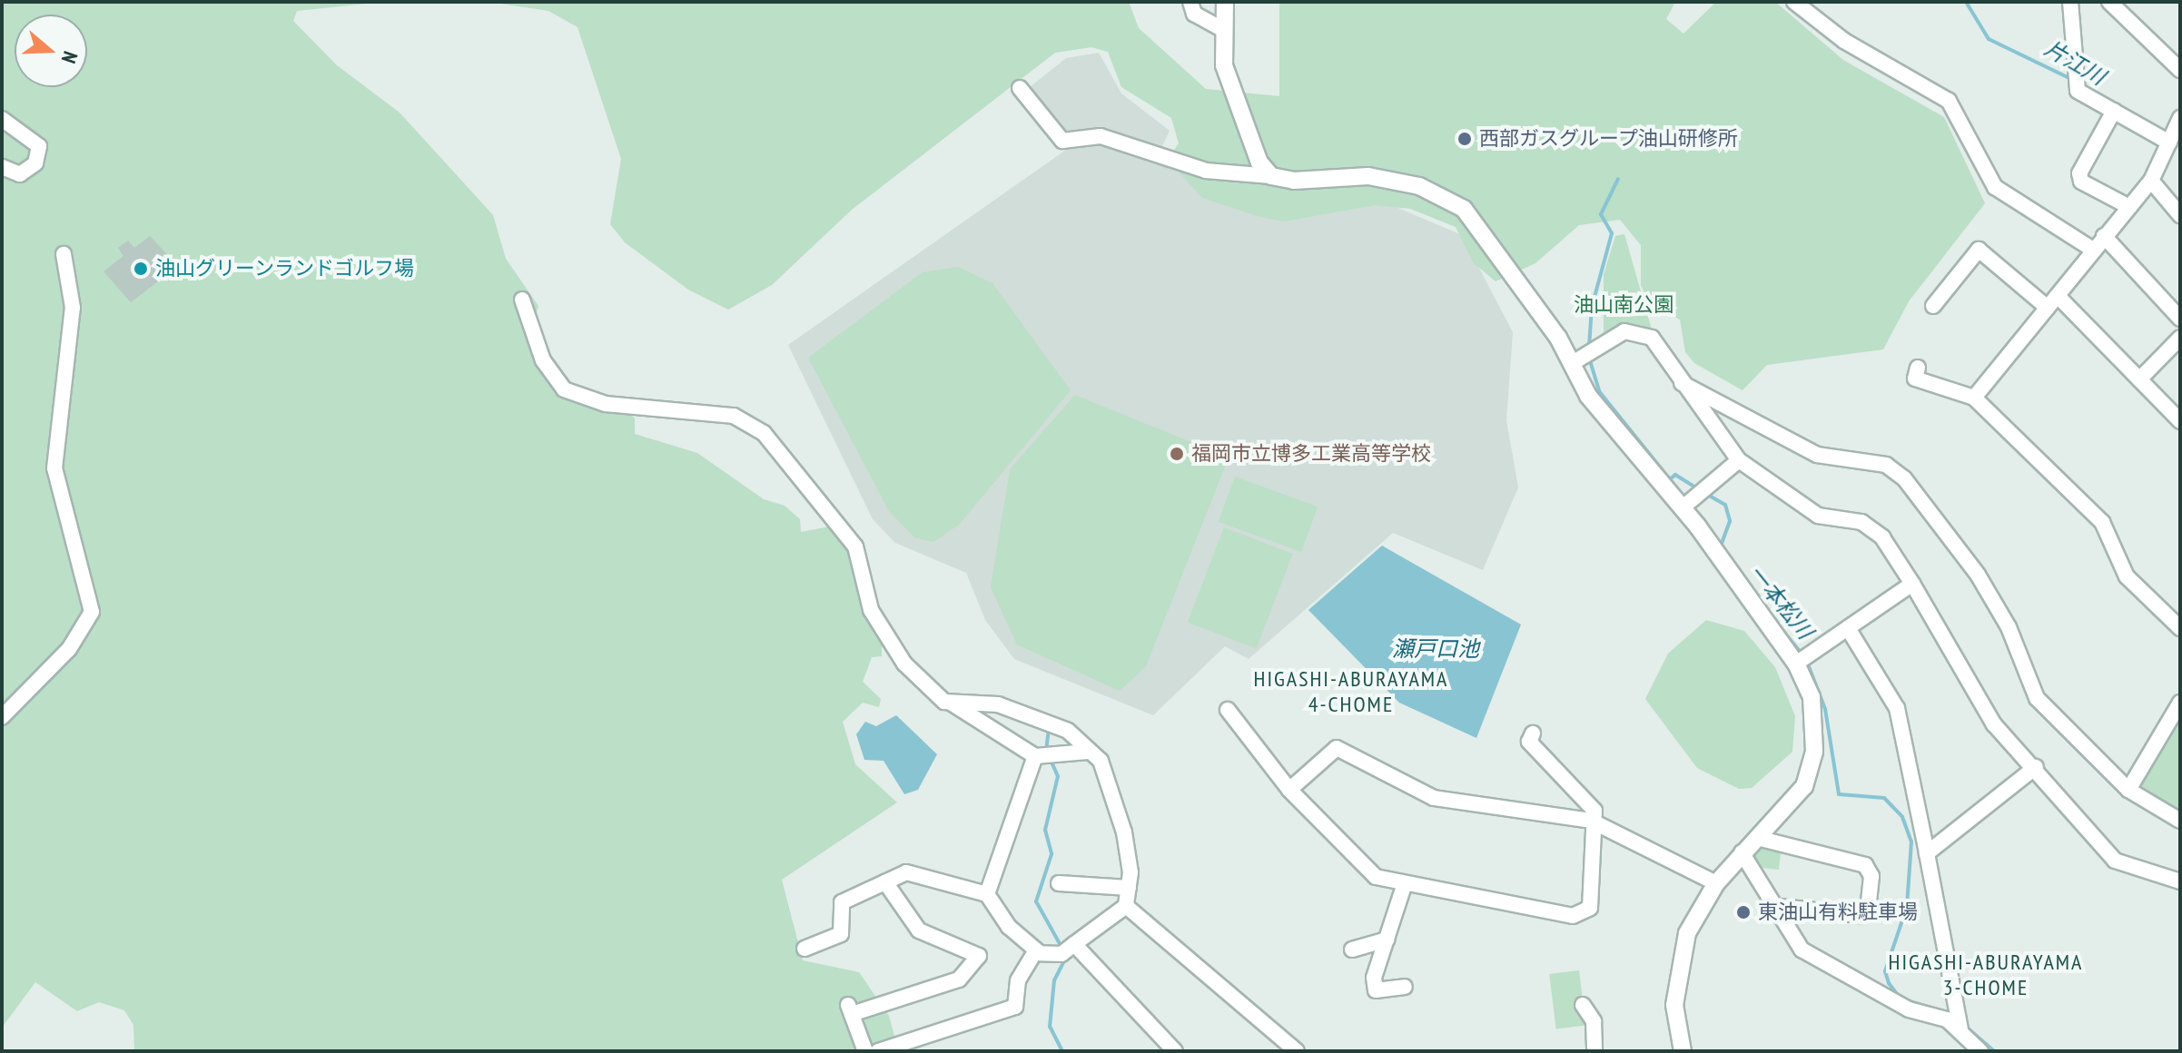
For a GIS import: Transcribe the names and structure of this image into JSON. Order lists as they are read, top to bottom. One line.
{"districts":["HIGASHI-ABURAYAMA 4-CHOME","HIGASHI-ABURAYAMA 3-CHOME"],"water":["片江川","一本松川","瀬戸口池"],"parks":["油山南公園"],"places":["西部ガスグループ油山研修所","油山グリーンランドゴルフ場","福岡市立博多工業高等学校","東油山有料駐車場"],"north":"right"}
